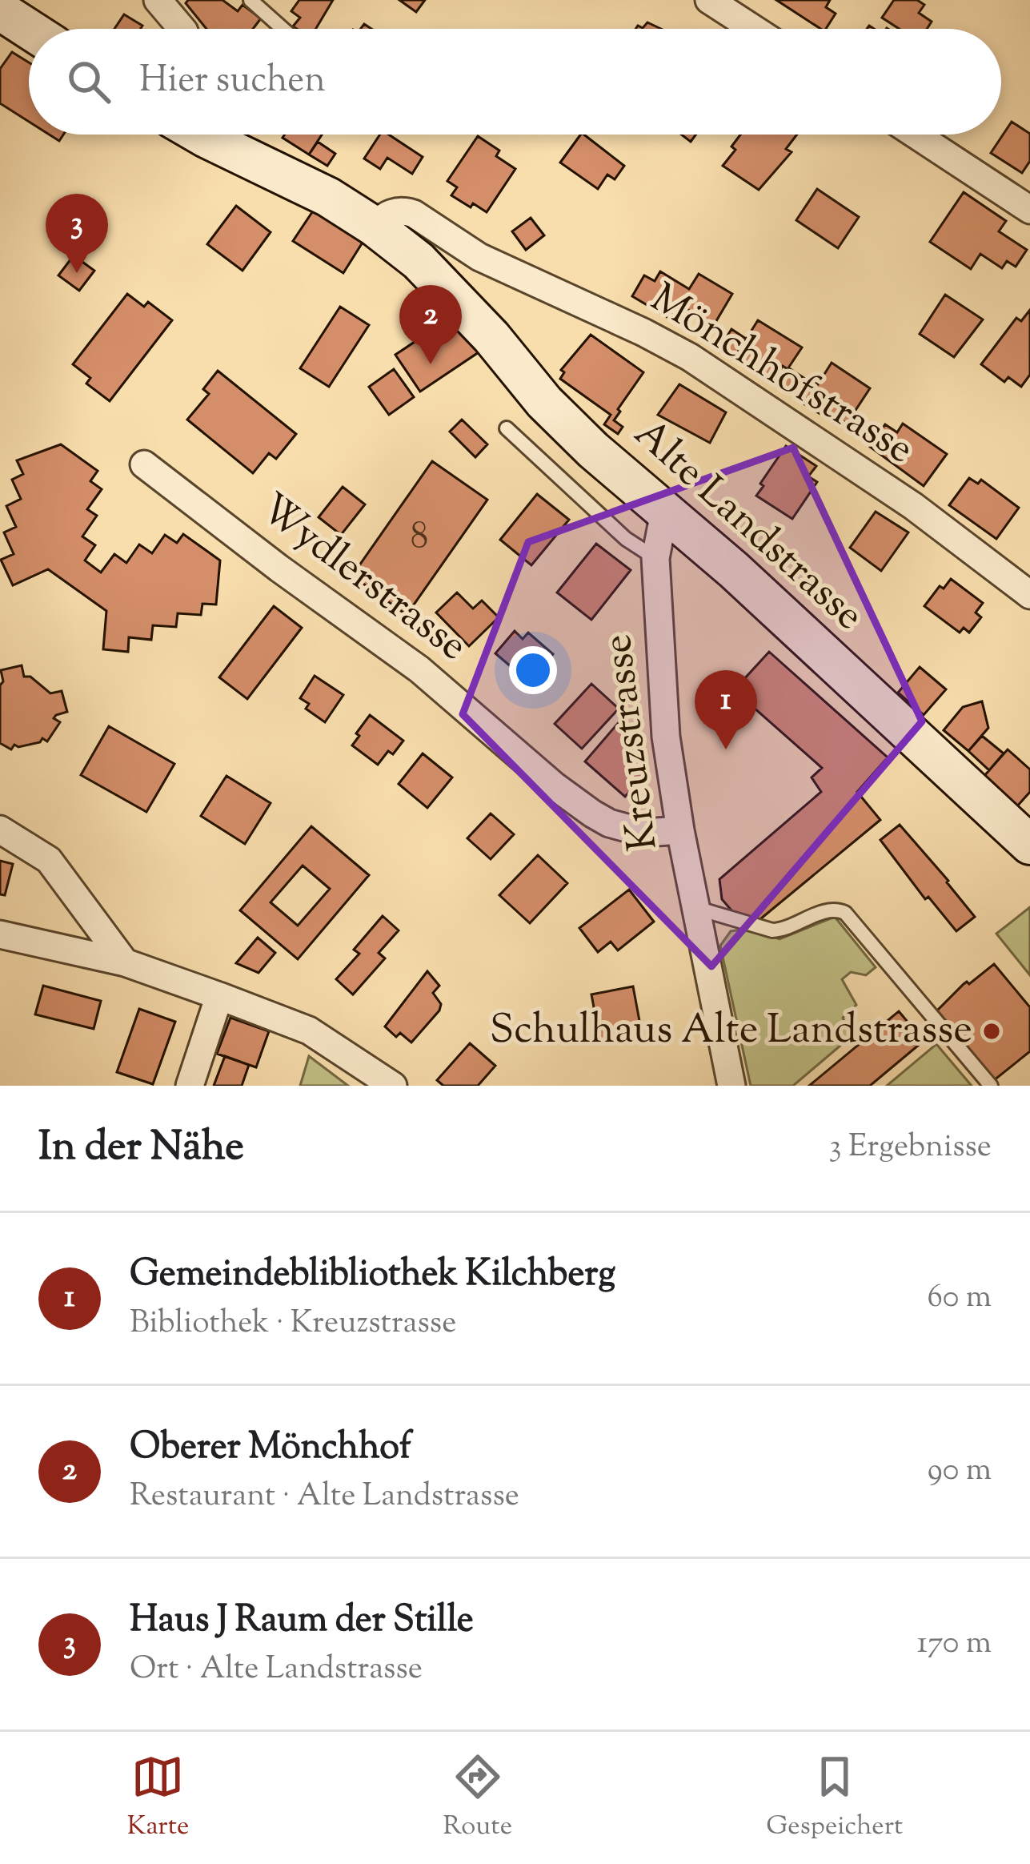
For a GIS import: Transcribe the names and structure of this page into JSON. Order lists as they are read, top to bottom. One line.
{"streets":{"street":["Mönchhofstrasse","Alte Landstrasse","Wydlerstrasse","Kreuzstrasse"]},"crossings":[["Mönchhofstrasse","Alte Landstrasse"],["Alte Landstrasse","Kreuzstrasse"],["Wydlerstrasse","Kreuzstrasse"]],"places":["Schulhaus Alte Landstrasse"],"house_numbers":["8"],"page":{"search":"Hier suchen","pins":["3","2","1"],"heading":["In der Nähe","3 Ergebnisse"],"list":[{"mark":"1","name":"Gemeindeblibliothek Kilchberg","note":"Bibliothek · Kreuzstrasse","value":"60 m"},{"mark":"2","name":"Oberer Mönchhof","note":"Restaurant · Alte Landstrasse","value":"90 m"},{"mark":"3","name":"Haus J Raum der Stille","note":"Ort · Alte Landstrasse","value":"170 m"}],"nav":["Karte","Route","Gespeichert"]}}
